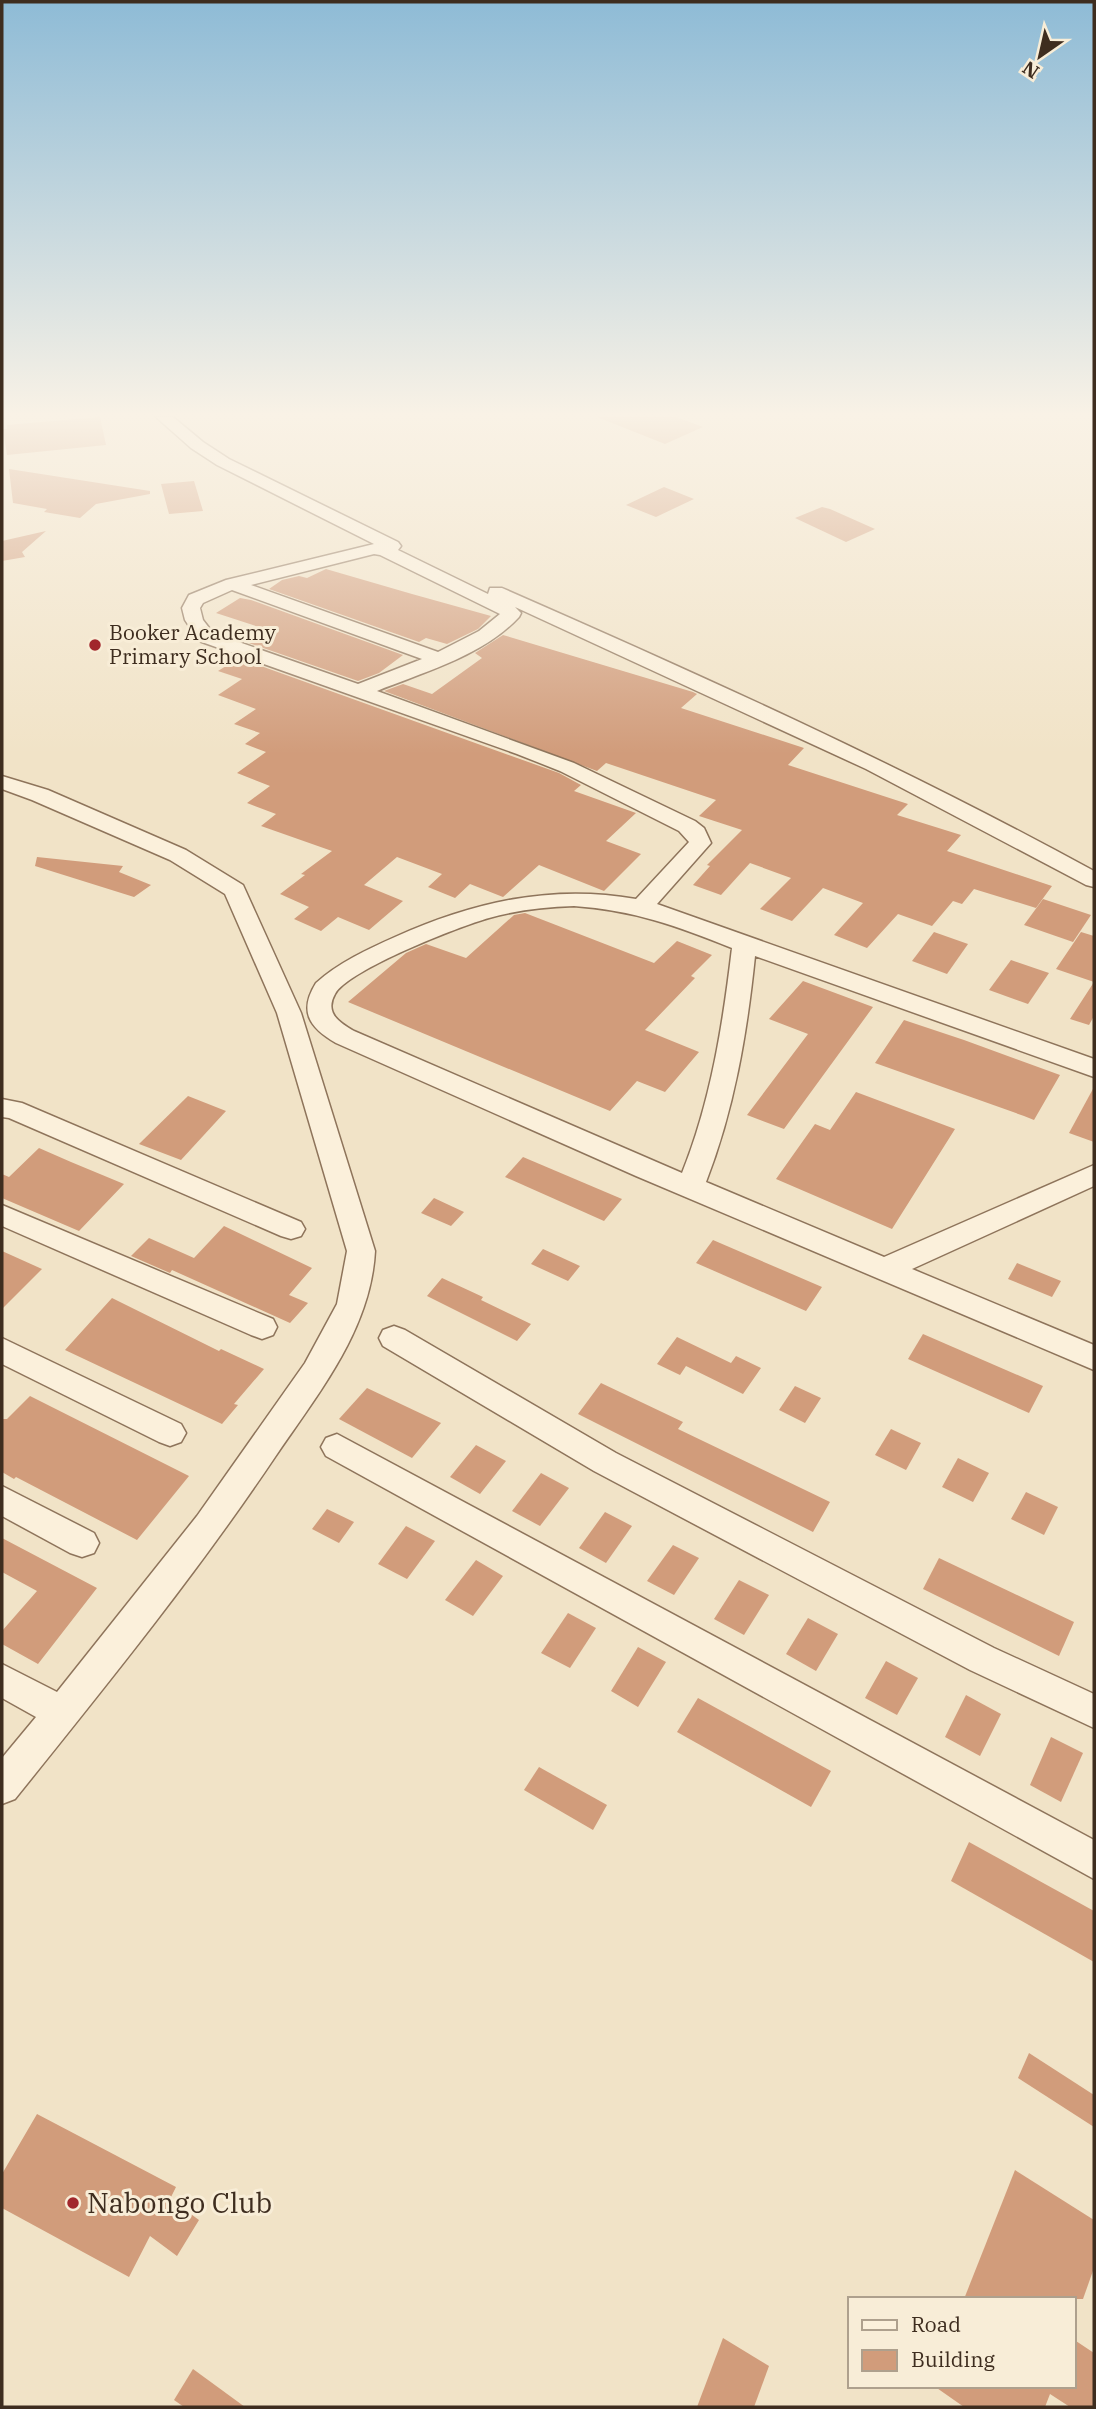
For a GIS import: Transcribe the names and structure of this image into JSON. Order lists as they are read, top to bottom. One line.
{"places":["Booker Academy Primary School","Nabongo Club"],"legend":["Road","Building"],"north":"bottom left"}
